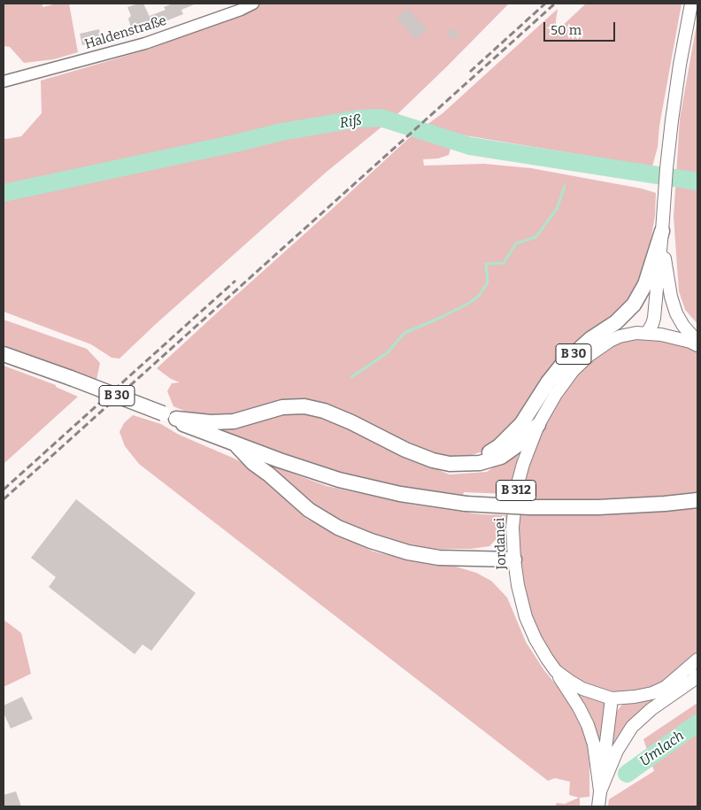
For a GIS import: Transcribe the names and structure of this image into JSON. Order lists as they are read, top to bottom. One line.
{"streets":{"highway":["B 30"],"main road":["B 312","Jordanei"],"street":["Haldenstraße"]},"crossings":[["B 30","Jordanei"],["B 312","Jordanei"]],"water":["Riß","Umlach"],"scale_bar":"50 m"}
